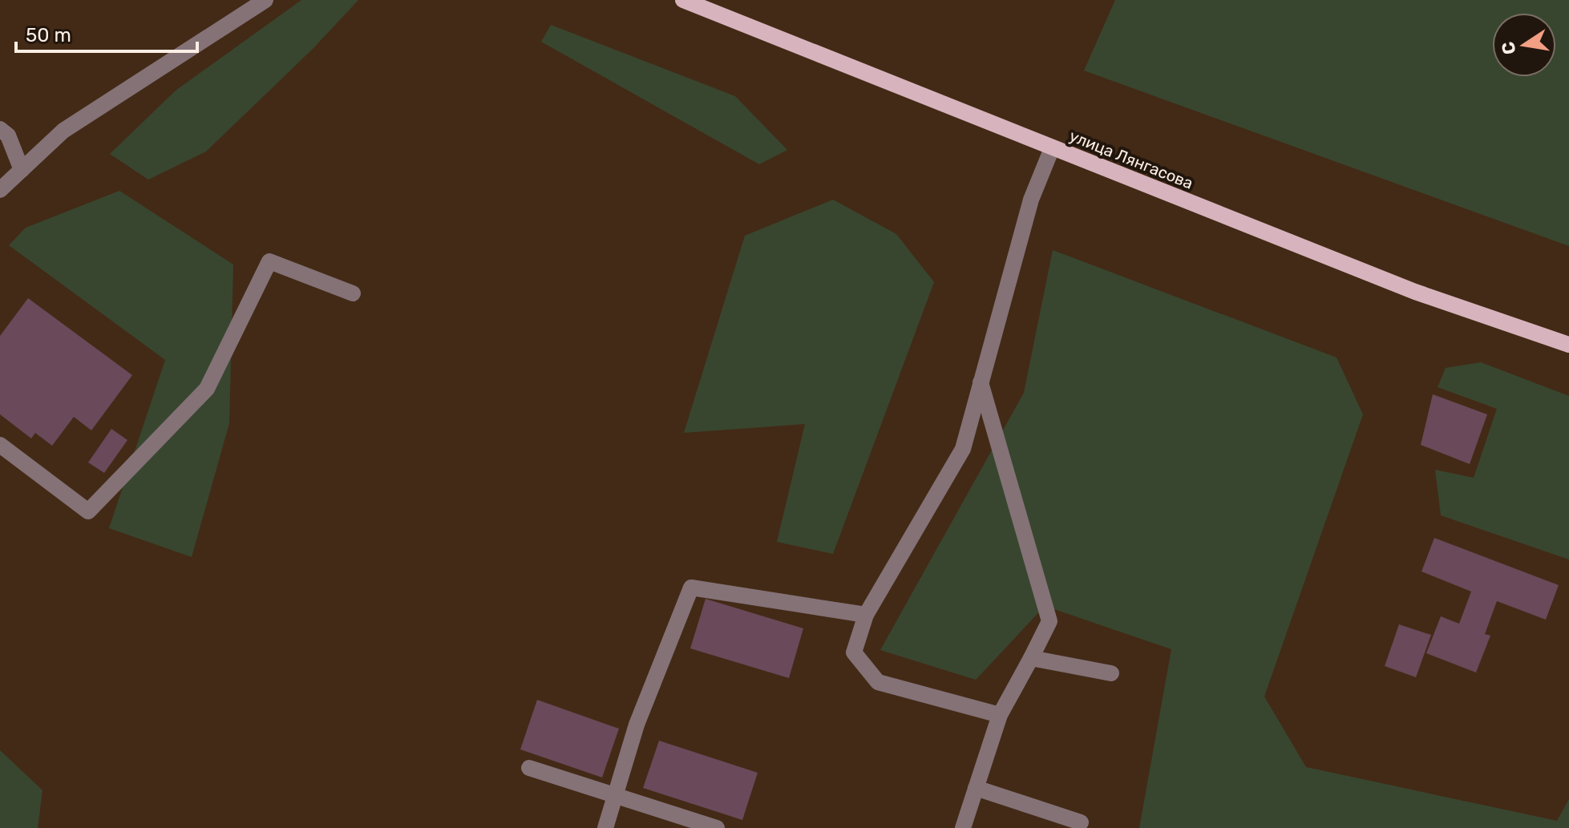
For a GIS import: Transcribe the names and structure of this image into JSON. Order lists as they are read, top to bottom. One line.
{"streets":{"main road":["улица Лянгасова"]},"scale_bar":"50 m","north":"left"}
